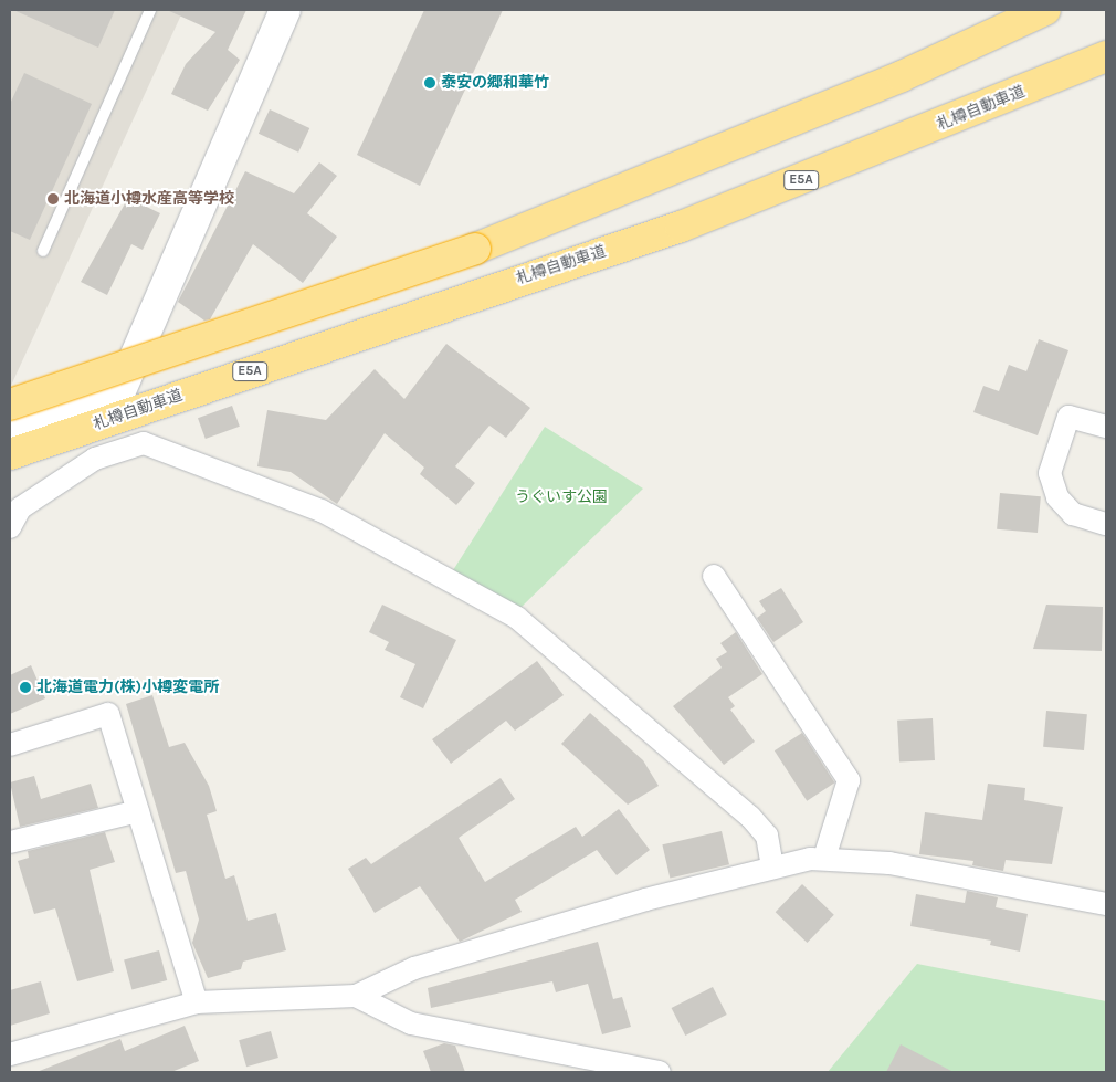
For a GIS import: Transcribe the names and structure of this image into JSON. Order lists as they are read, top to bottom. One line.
{"streets":{"highway":["札樽自動車道","E5A"]},"parks":["うぐいす公園"],"places":["泰安の郷和華竹","北海道小樽水産高等学校","北海道電力(株)小樽変電所"]}
